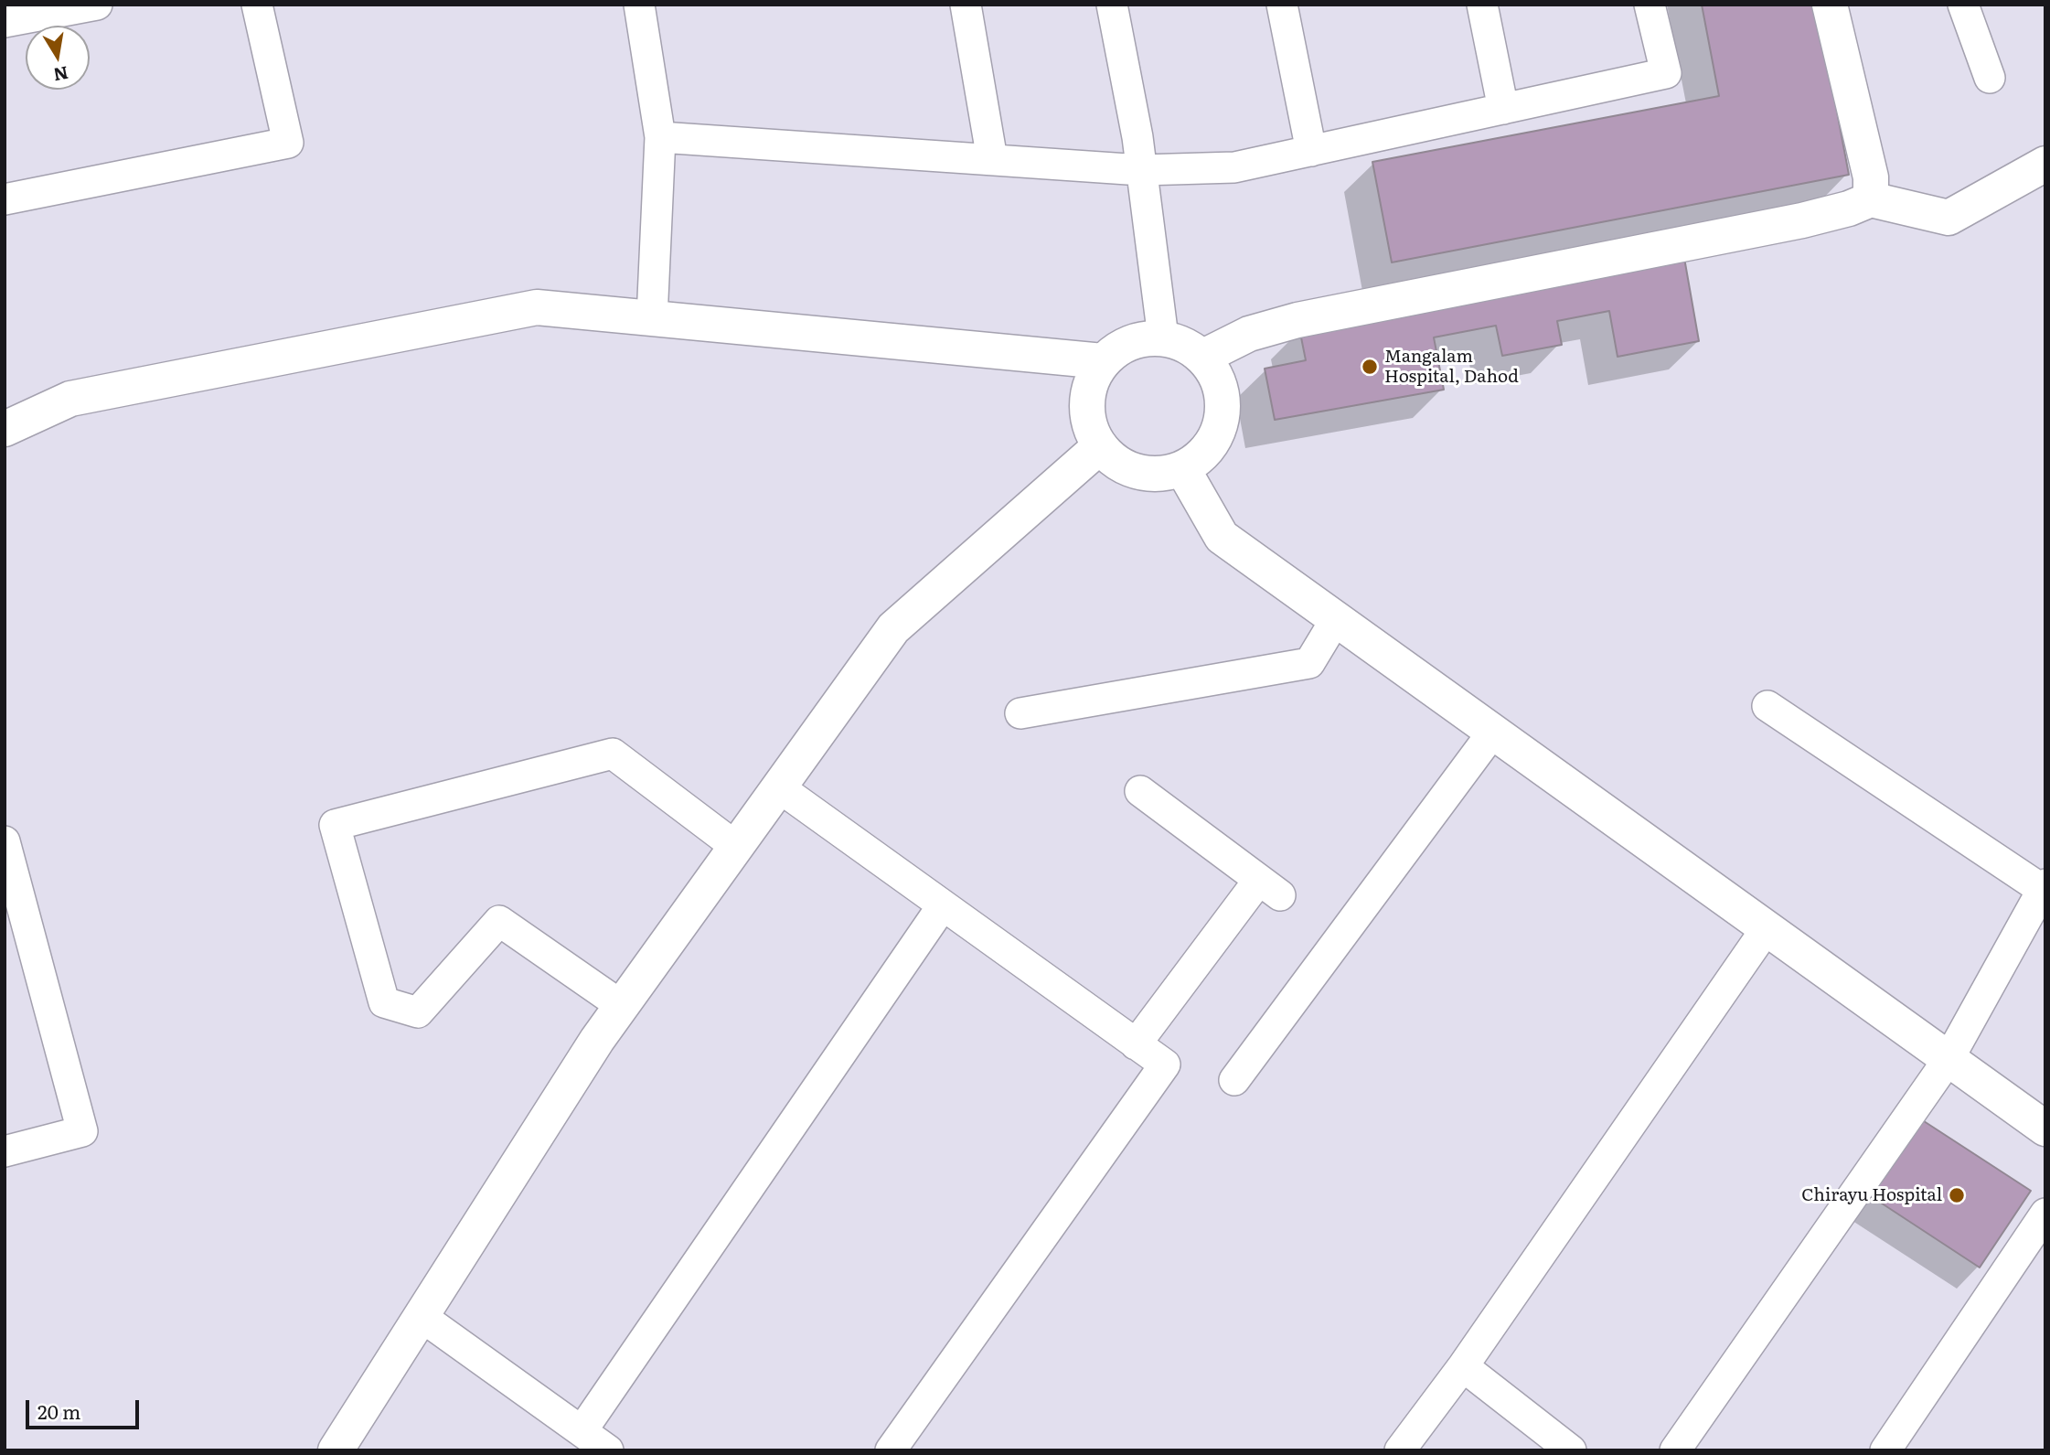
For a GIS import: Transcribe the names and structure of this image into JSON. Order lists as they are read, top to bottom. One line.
{"places":["Mangalam Hospital, Dahod","Chirayu Hospital"],"scale_bar":"20 m","north":"bottom"}
